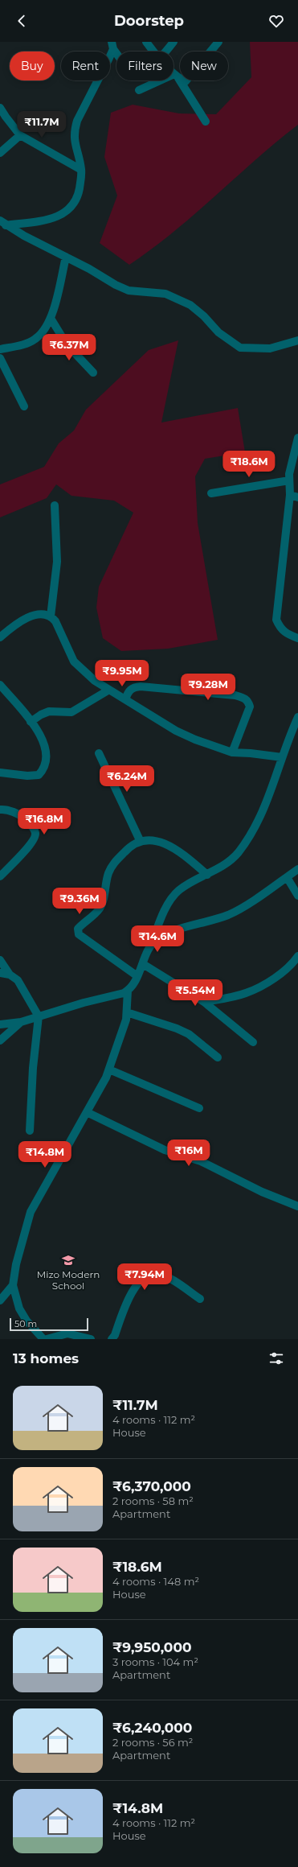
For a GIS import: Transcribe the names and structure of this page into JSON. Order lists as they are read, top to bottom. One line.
{"places":{"school or university":["Mizo Modern School"]},"scale_bar":"50 m","page":{"header":"Doorstep","chip":["Buy","Rent","Filters","New"],"price":["₹11.7M","₹6.37M","₹18.6M","₹9.95M","₹9.28M","₹6.24M","₹16.8M","₹9.36M","₹14.6M","₹5.54M","₹16M","₹14.8M","₹7.94M"],"scale":"50 m","heading":"13 homes","list":[{"name":"₹11.7M","note":"4 rooms · 112 m² · House"},{"name":"₹6,370,000","note":"2 rooms · 58 m² · Apartment"},{"name":"₹18.6M","note":"4 rooms · 148 m² · House"},{"name":"₹9,950,000","note":"3 rooms · 104 m² · Apartment"},{"name":"₹6,240,000","note":"2 rooms · 56 m² · Apartment"},{"name":"₹14.8M","note":"4 rooms · 112 m² · House"}]}}
